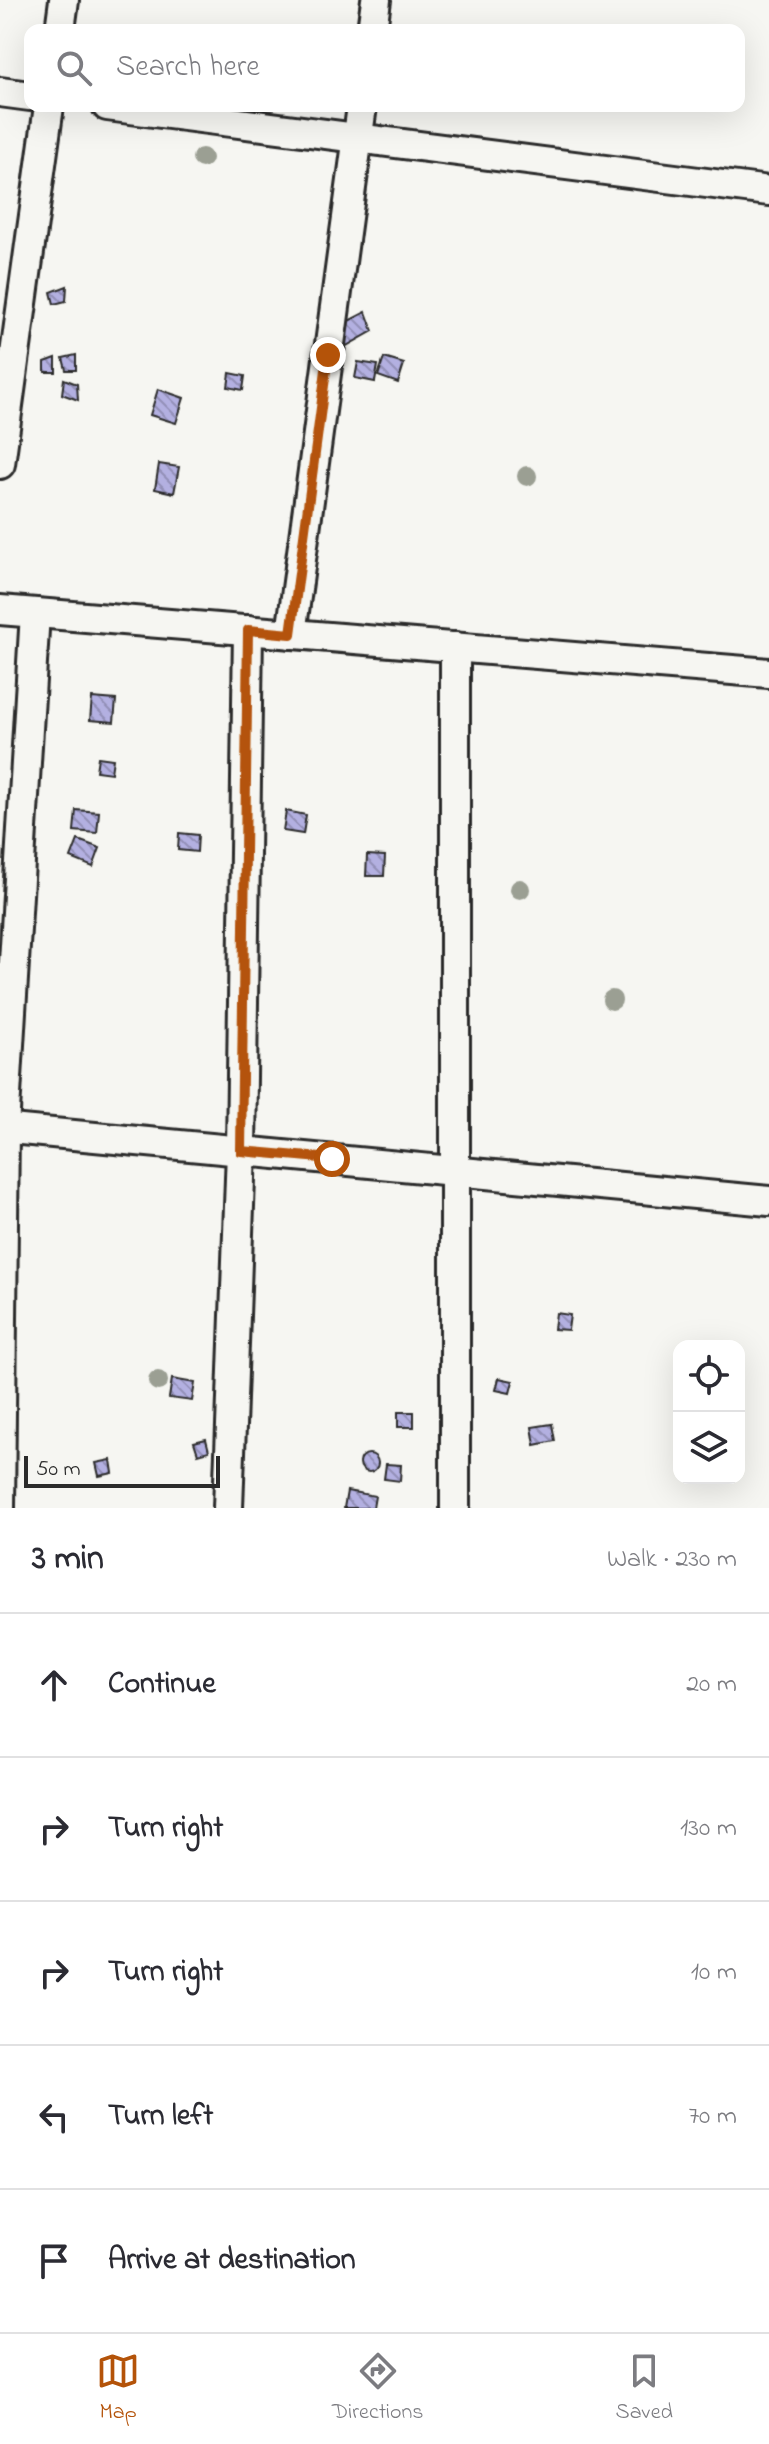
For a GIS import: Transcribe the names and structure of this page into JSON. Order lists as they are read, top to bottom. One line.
{"scale_bar":"50 m","page":{"search":"Search here","scale":"50 m","heading":["3 min","Walk · 230 m"],"list":[["Continue","20 m"],["Turn right","130 m"],["Turn right","10 m"],["Turn left","70 m"],"Arrive at destination"],"nav":["Map","Directions","Saved"]}}
